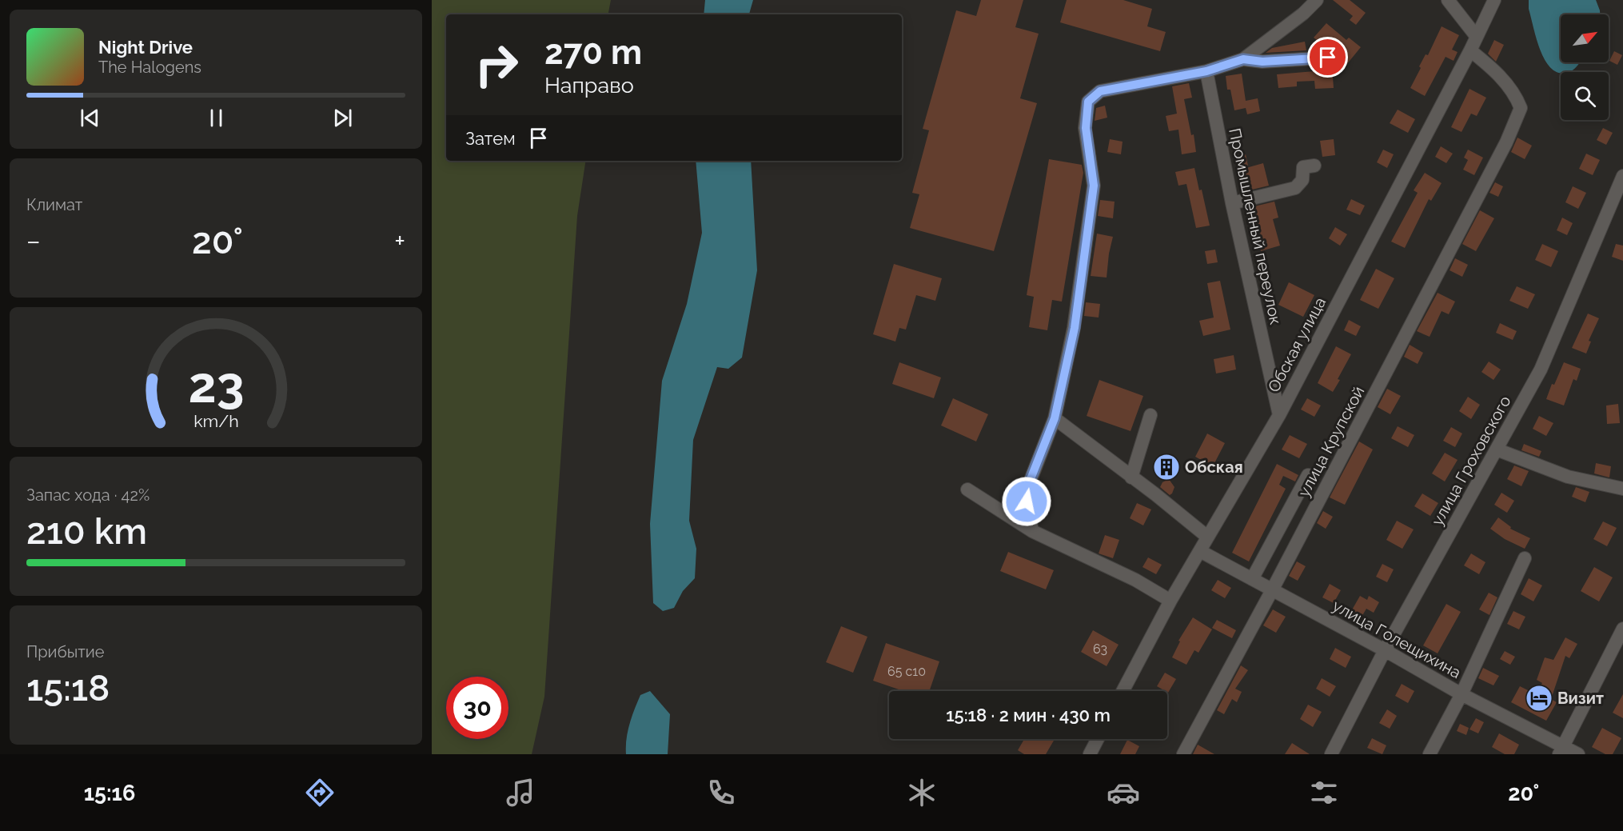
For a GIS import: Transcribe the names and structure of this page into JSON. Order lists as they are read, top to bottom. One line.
{"streets":{"street":["Промышленный переулок","Обская улица","улица Крупской","улица Гроховского","улица Голещихина"]},"crossings":[["Промышленный переулок","Обская улица"],["Обская улица","улица Крупской"],["Обская улица","улица Голещихина"],["улица Крупской","улица Голещихина"],["улица Гроховского","улица Голещихина"]],"places":{"building":["Обская"],"hotel":["Визит"]},"house_numbers":["63","65 с10"],"north":"top right","page":{"turn":["270 m","Направо"],"song":["Night Drive","The Halogens"],"then":"Затем","tile":["Климат",["Запас хода · 42%","210 km"],["Прибытие","15:18"]],"heat":["−","20°","+"],"limit":"30","trip":"15:18 · 2 мин · 430 m","tabs":["15:16","20°"],"gauge":["23","km/h"]}}
